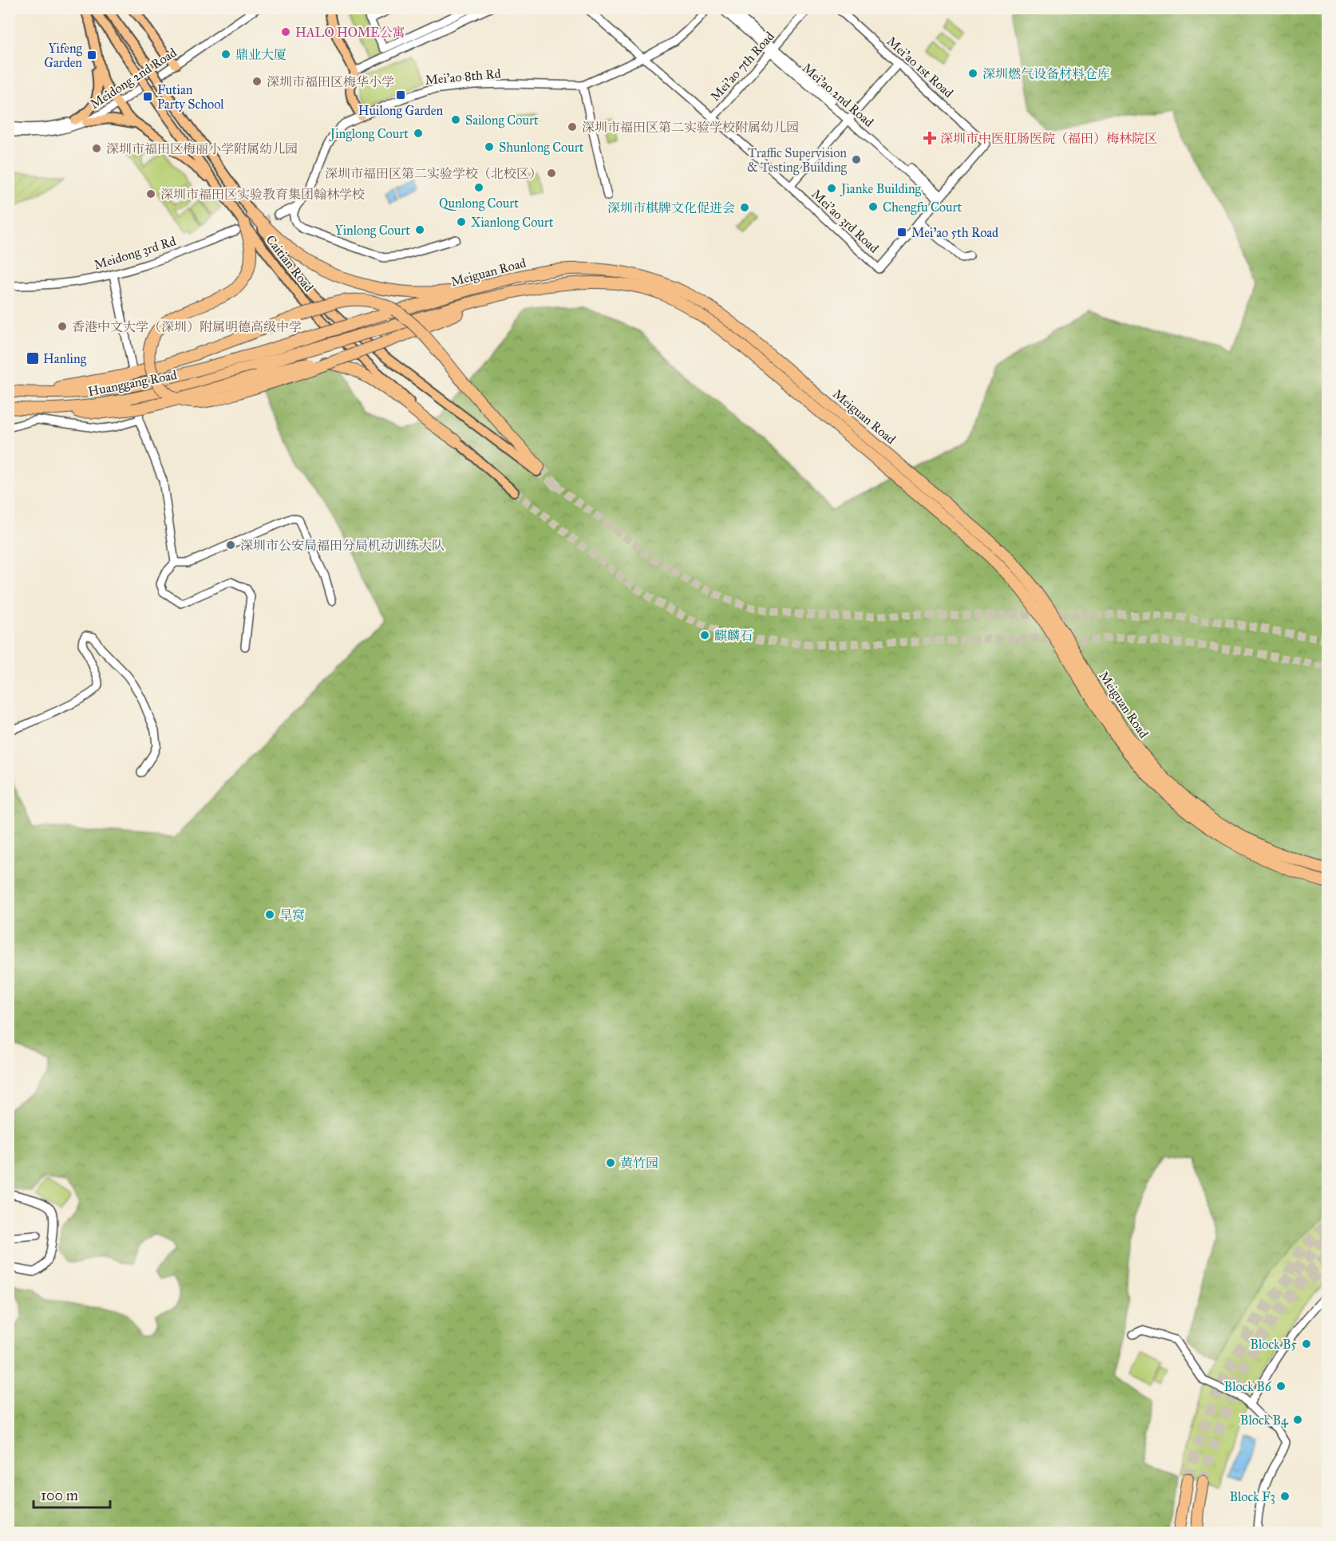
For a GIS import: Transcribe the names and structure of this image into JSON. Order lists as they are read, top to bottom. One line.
{"streets":{"highway":["Meiguan Road","Huanggang Road"],"main road":["Caitian Road"],"street":["Mei'ao 7th Road","Mei'ao 1st Road","Mei'ao 8th Rd","Meidong 2nd Road","Mei'ao 2nd Road","Mei'ao 3rd Road","Meidong 3rd Rd"]},"crossings":[["Mei'ao 7th Road","Mei'ao 2nd Road"],["Mei'ao 7th Road","Mei'ao 3rd Road"],["Mei'ao 1st Road","Mei'ao 2nd Road"],["Mei'ao 8th Rd","Mei'ao 3rd Road"],["Meidong 3rd Rd","Caitian Road"],["Meiguan Road","Huanggang Road"]],"places":{"other":["HALO HOME公寓","鼎业大厦","深圳燃气设备材料仓库","深圳市福田区梅华小学","Sailong Court","深圳市福田区第二实验学校附属幼儿园","Jinglong Court","Shunlong Court","深圳市福田区梅丽小学附属幼儿园","Traffic Supervision & Testing Building","深圳市福田区第二实验学校（北校区）","Qunlong Court","Jianke Building","深圳市福田区实验教育集团翰林学校","Chengfu Court","深圳市棋牌文化促进会","Xianlong Court","Yinlong Court","香港中文大学（深圳）附属明德高级中学","深圳市公安局福田分局机动训练大队","麒麟石","旱窝","黄竹园","Block B5","Block B6","Block B4","Block F3"],"transit":["Yifeng Garden","Huilong Garden","Futian Party School","Mei'ao 5th Road","Hanling"],"health":["深圳市中医肛肠医院（福田）梅林院区"]},"scale_bar":"100 m"}
